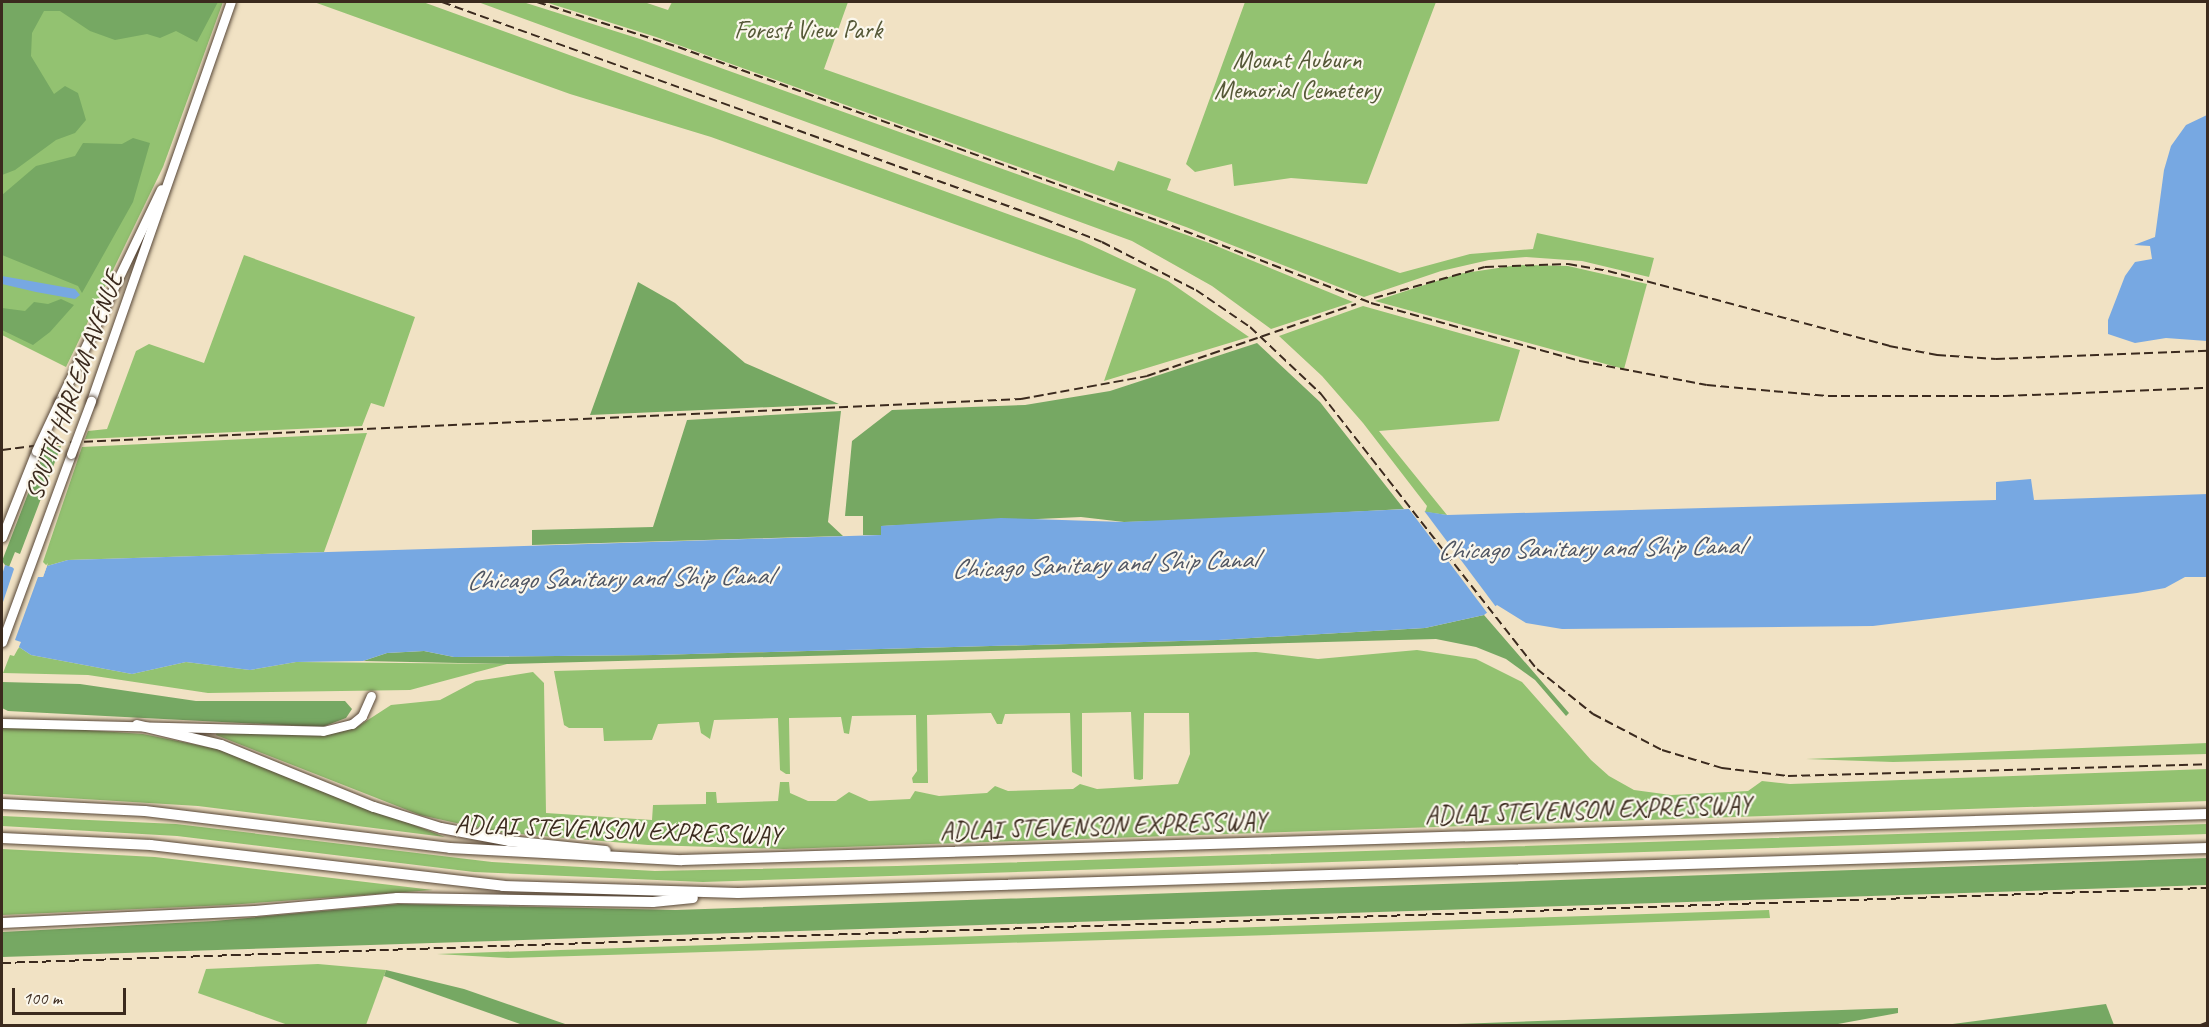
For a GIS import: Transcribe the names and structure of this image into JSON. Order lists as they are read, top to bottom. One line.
{"streets":{"highway":["ADLAI STEVENSON EXPRESSWAY"],"main road":["SOUTH HARLEM AVENUE"]},"water":["Chicago Sanitary and Ship Canal"],"parks":["Forest View Park","Mount Auburn Memorial Cemetery"],"scale_bar":"100 m"}
